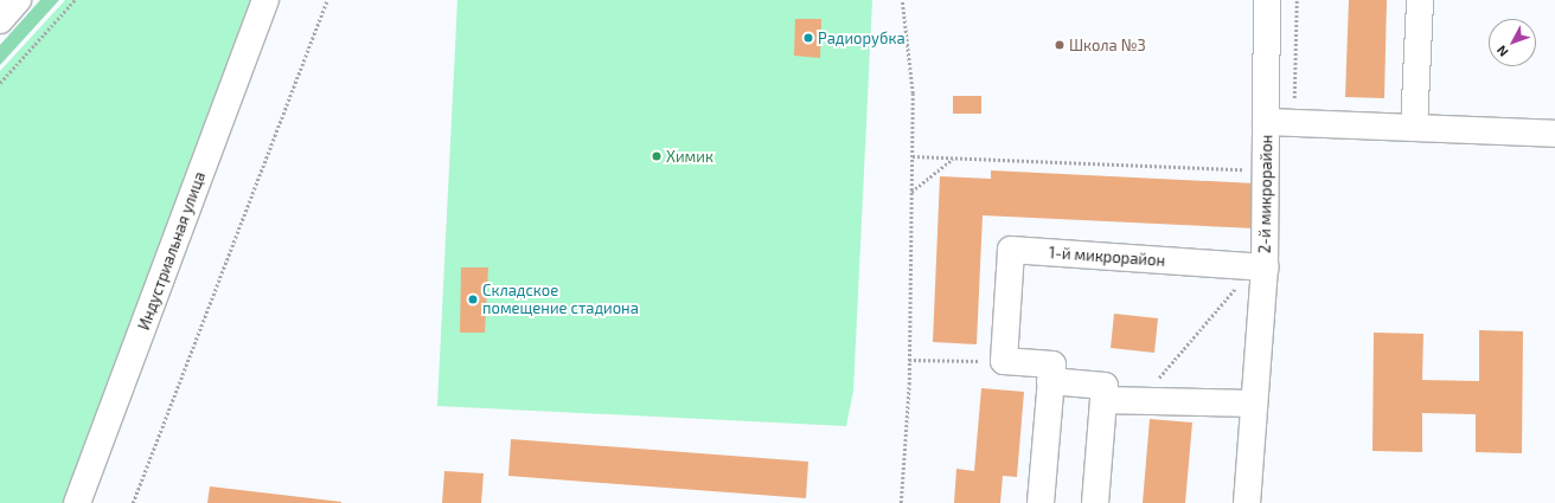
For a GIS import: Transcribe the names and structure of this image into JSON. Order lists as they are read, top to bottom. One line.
{"streets":{"street":["2-й микрорайон","Индустриальная улица","1-й микрорайон"]},"crossings":[["2-й микрорайон","1-й микрорайон"]],"places":["Радиорубка","Школа №3","Химик","Складское помещение стадиона"],"north":"bottom left"}
